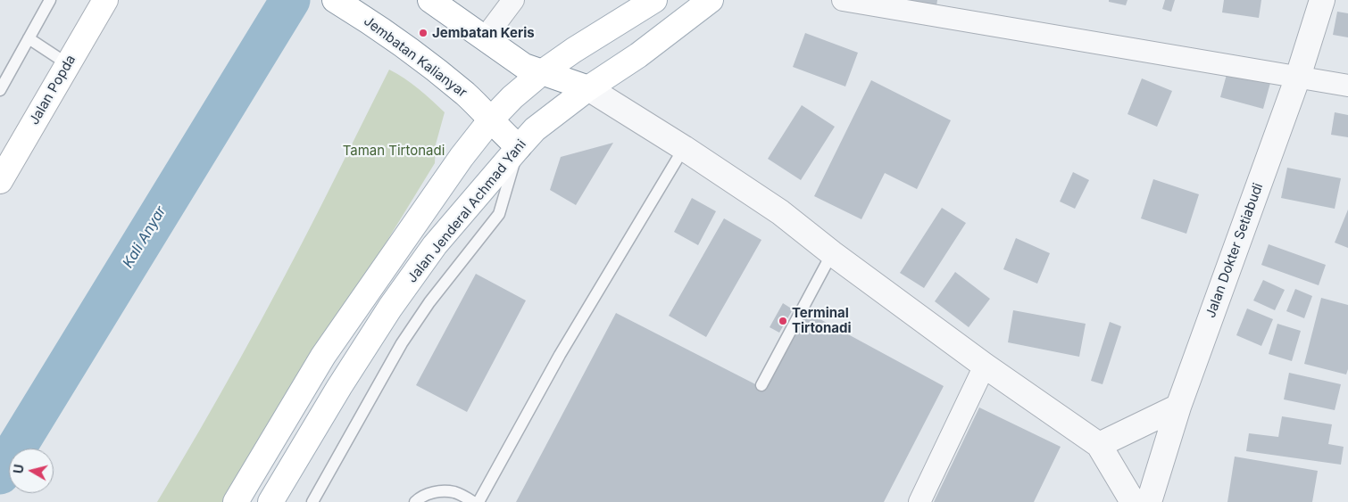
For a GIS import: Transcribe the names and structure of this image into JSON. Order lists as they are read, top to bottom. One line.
{"streets":{"main road":["Jembatan Kalianyar","Jalan Popda","Jalan Jenderal Achmad Yani"],"street":["Jalan Dokter Setiabudi"]},"crossings":[["Jembatan Kalianyar","Jalan Jenderal Achmad Yani"]],"water":["Kali Anyar"],"parks":["Taman Tirtonadi"],"places":["Jembatan Keris","Terminal Tirtonadi"],"north":"left"}
